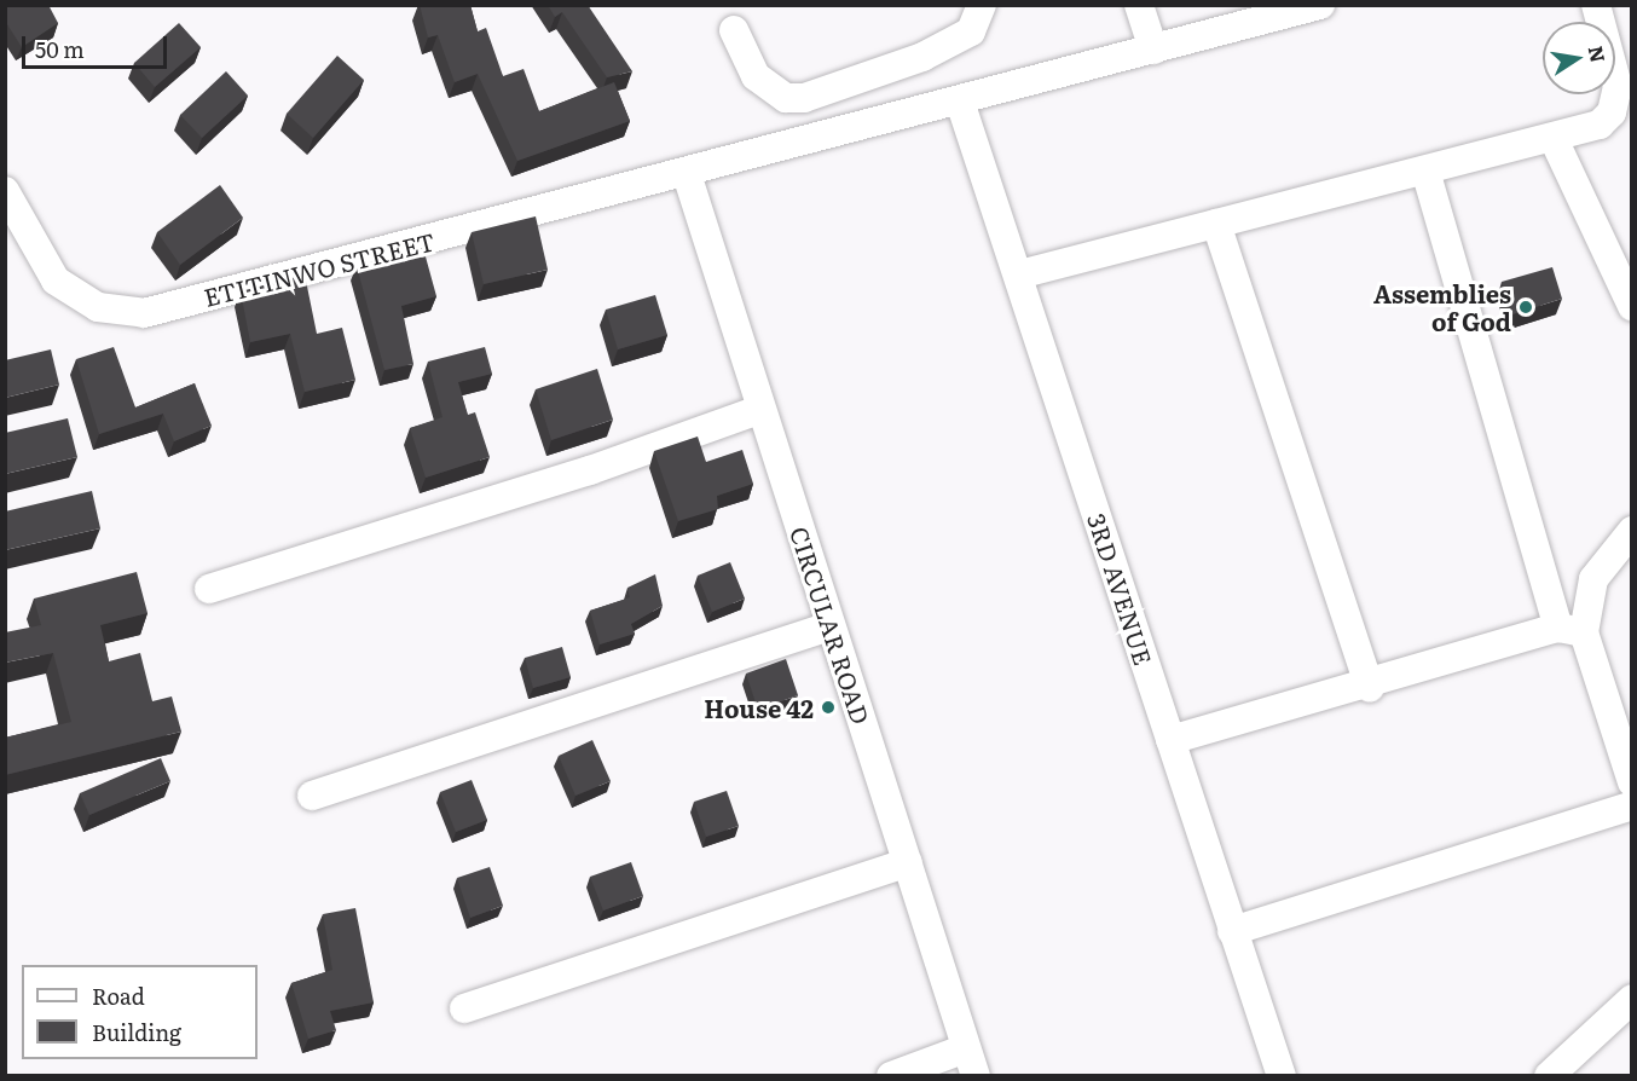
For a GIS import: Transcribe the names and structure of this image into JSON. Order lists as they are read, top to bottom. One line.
{"streets":{"street":["ETITINWO STREET","3RD AVENUE","CIRCULAR ROAD"]},"crossings":[["ETITINWO STREET","3RD AVENUE"],["ETITINWO STREET","CIRCULAR ROAD"]],"places":["Assemblies of God","House 42"],"legend":["Road","Building"],"scale_bar":"50 m","north":"right"}
